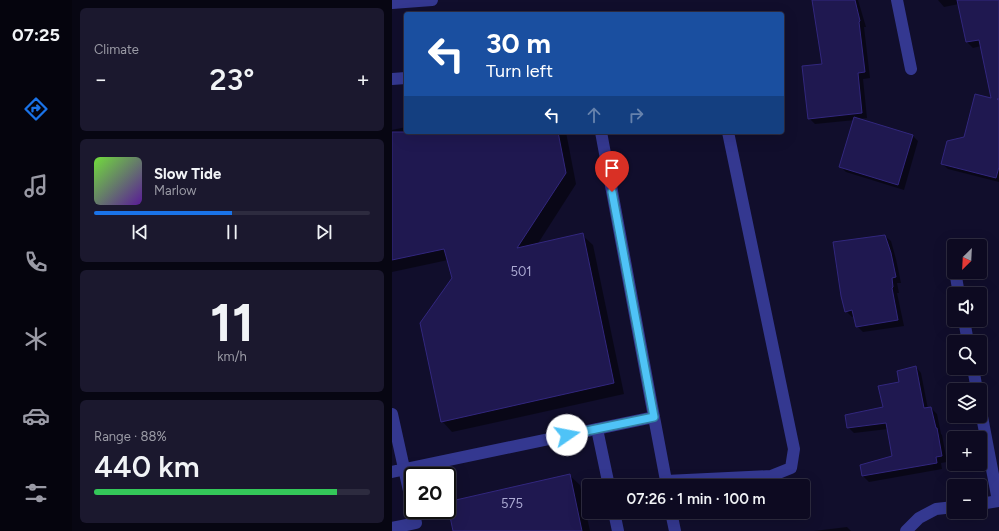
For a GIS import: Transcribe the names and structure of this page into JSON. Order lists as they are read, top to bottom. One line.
{"house_numbers":["501","575"],"north":"bottom left","page":{"tabs":"07:25","tile":["Climate",["11","km/h"],["Range · 88%","440 km"]],"turn":["30 m","Turn left"],"heat":["−","23°","+"],"song":["Slow Tide","Marlow"],"map_buttons":["+","−"],"limit":"20","trip":"07:26 · 1 min · 100 m"}}
